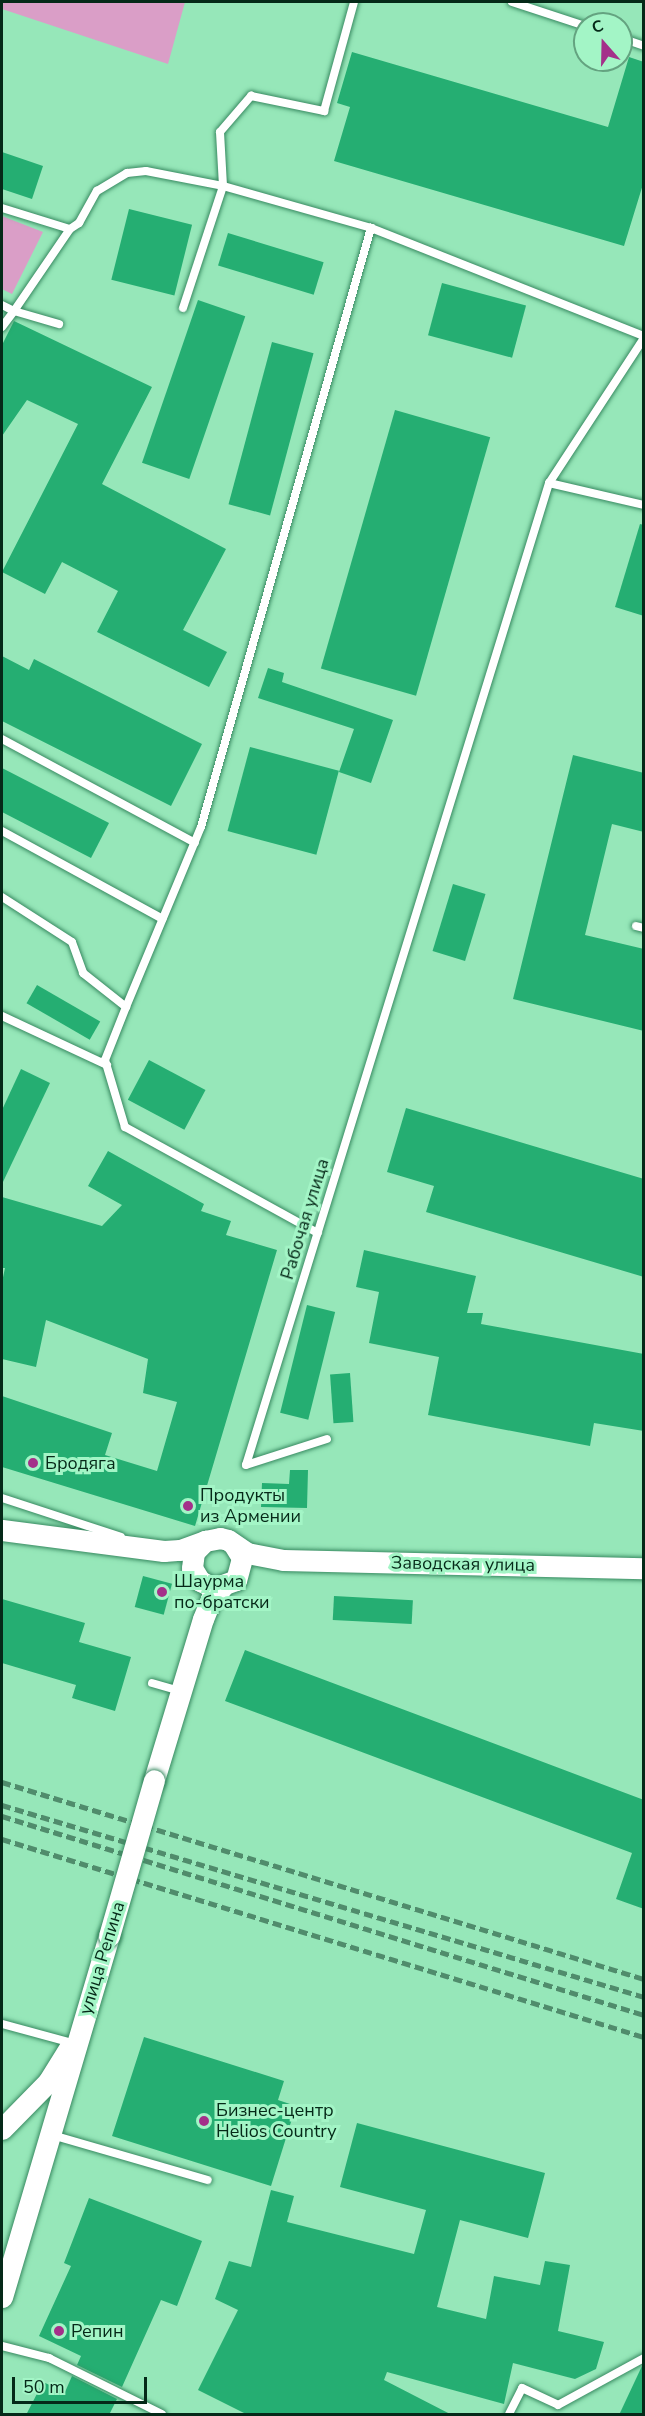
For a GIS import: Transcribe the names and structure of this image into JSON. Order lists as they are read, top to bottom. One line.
{"streets":{"street":["Заводская улица","улица Репина"],"lane":["Рабочая улица"]},"crossings":[["Заводская улица","улица Репина"]],"places":["Бродяга","Продукты из Армении","Шаурма по-братски","Бизнес-центр Helios Country","Репин"],"scale_bar":"50 m","north":"top"}
